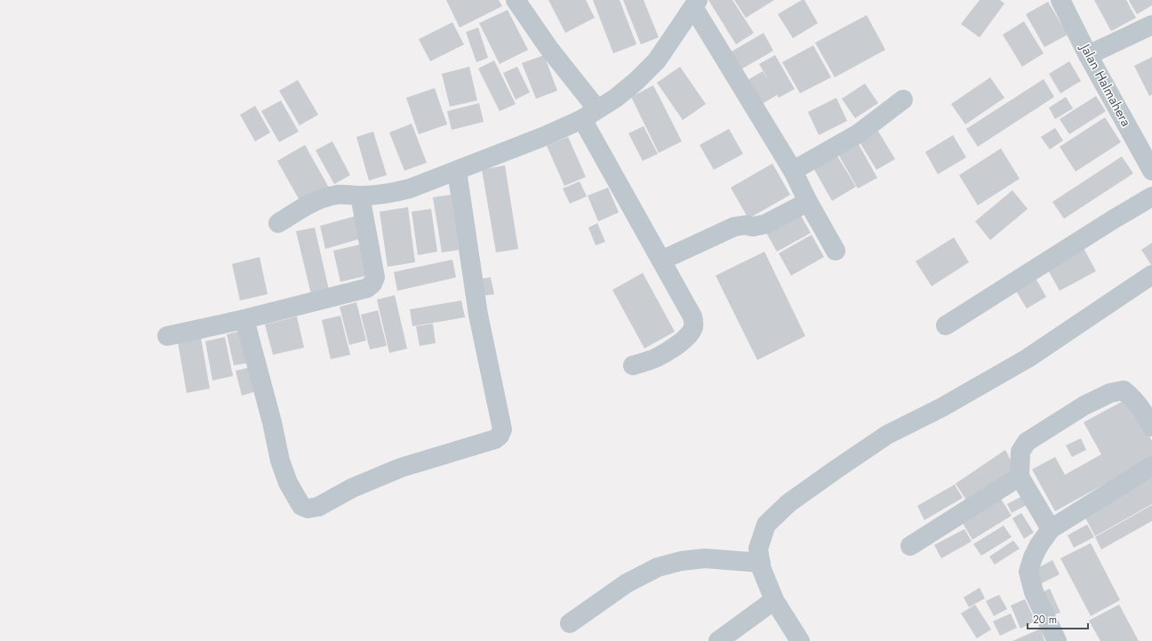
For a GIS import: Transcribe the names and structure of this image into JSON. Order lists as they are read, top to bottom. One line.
{"streets":{"street":["Jalan Halmahera"]},"scale_bar":"20 m"}
